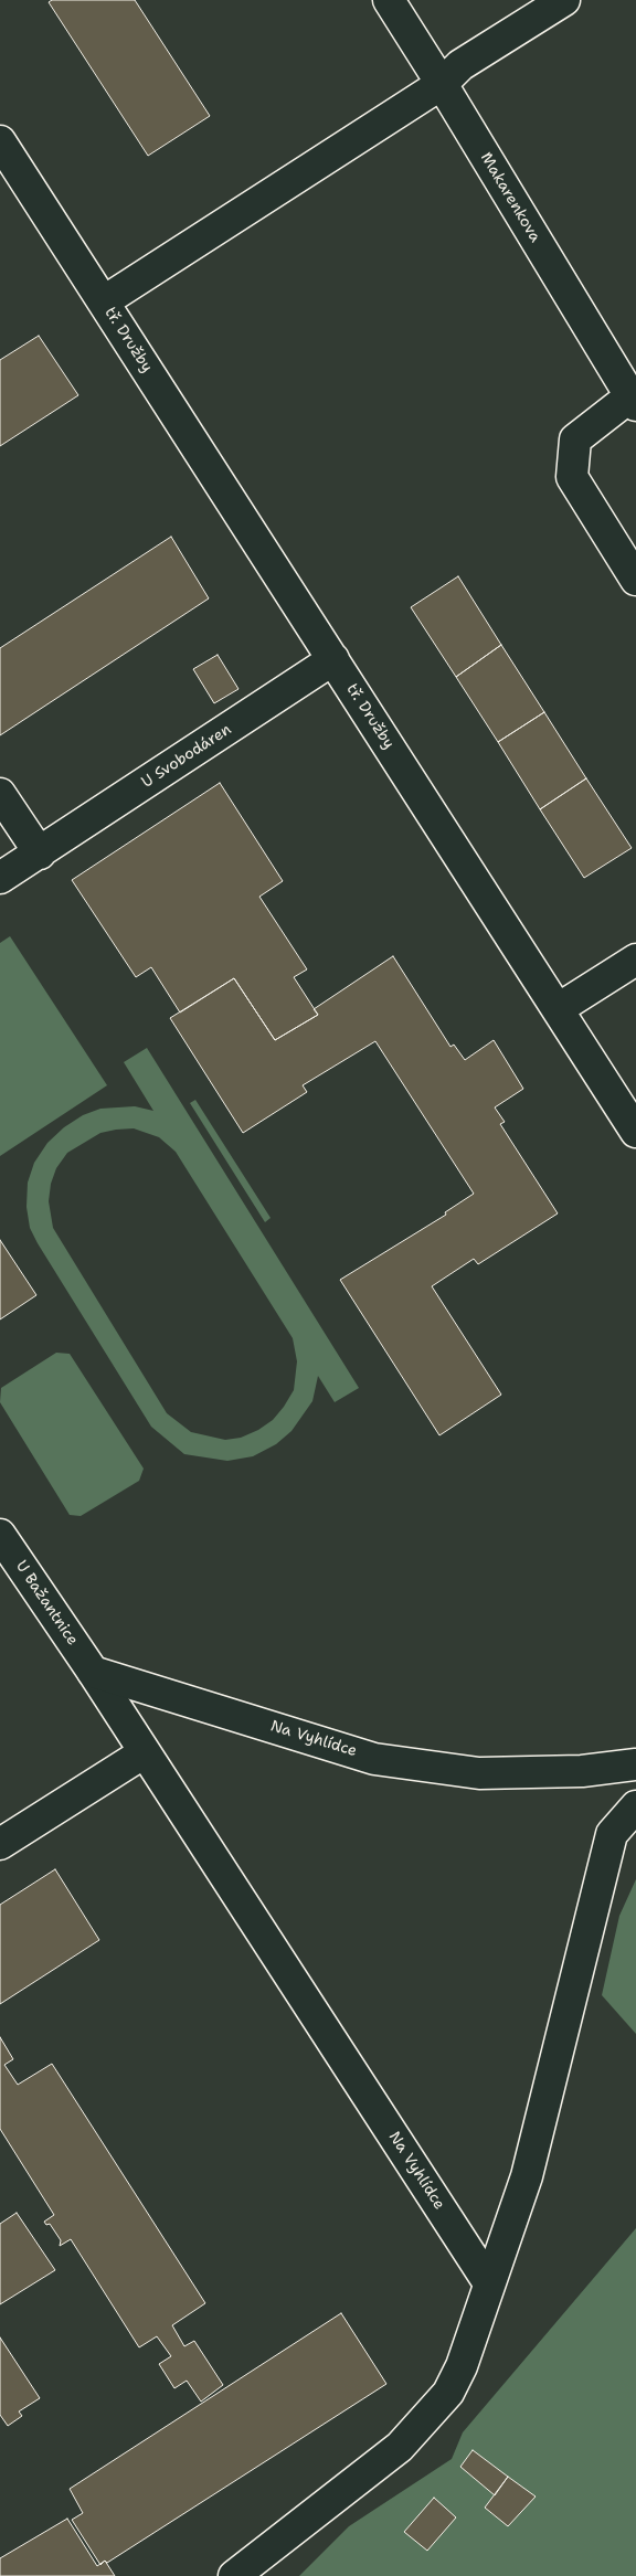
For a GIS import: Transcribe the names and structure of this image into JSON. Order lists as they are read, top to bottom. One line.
{"streets":{"street":["Makarenkova","tř. Družby","U Svobodáren","U Bažantnice","Na Vyhlídce"]},"crossings":[["Makarenkova","tř. Družby"],["tř. Družby","U Svobodáren"],["U Bažantnice","Na Vyhlídce"]]}
